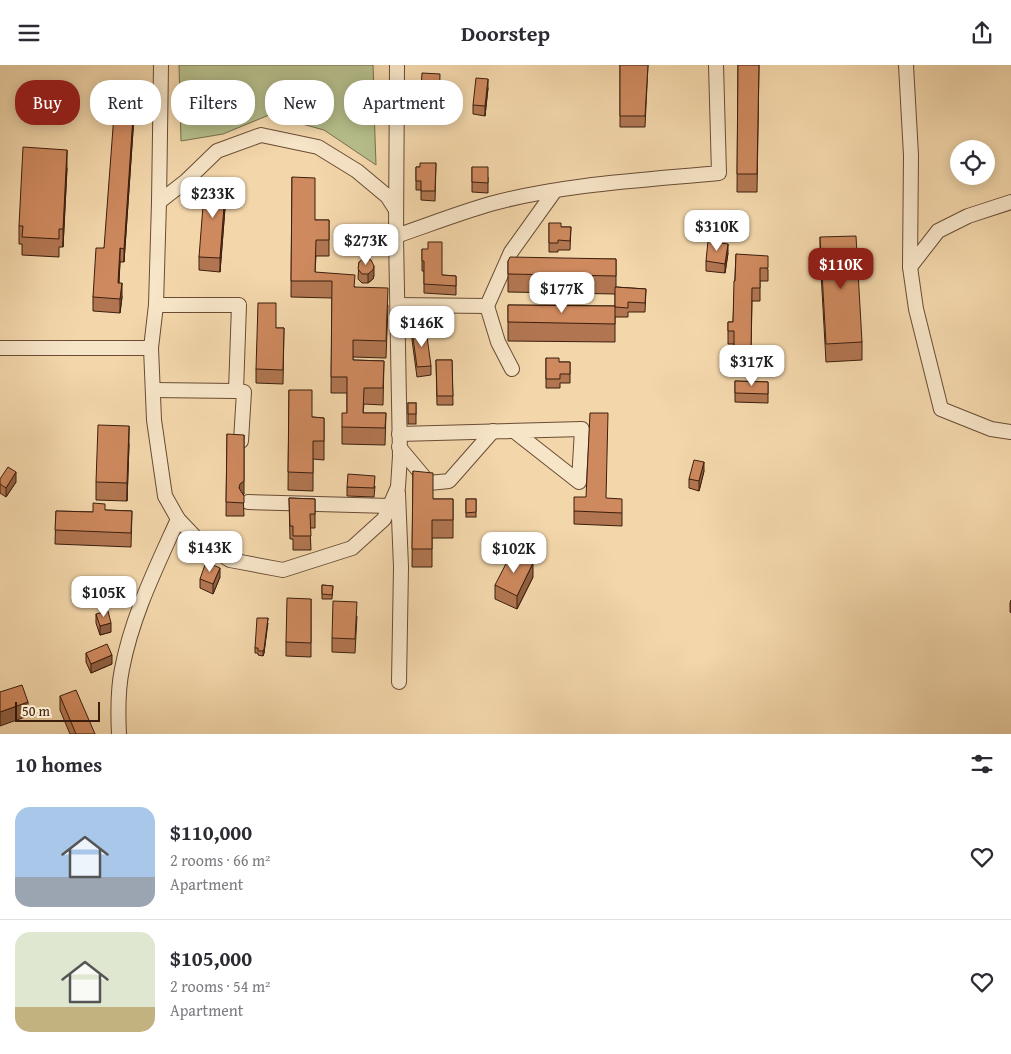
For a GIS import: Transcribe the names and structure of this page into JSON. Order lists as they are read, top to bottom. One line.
{"scale_bar":"50 m","page":{"header":"Doorstep","chip":["Buy","Rent","Filters","New","Apartment"],"price":["$233K","$310K","$273K","$110K","$177K","$146K","$317K","$143K","$102K","$105K"],"scale":"50 m","heading":"10 homes","list":[{"name":"$110,000","note":"2 rooms · 66 m² · Apartment"},{"name":"$105,000","note":"2 rooms · 54 m² · Apartment"}]}}
